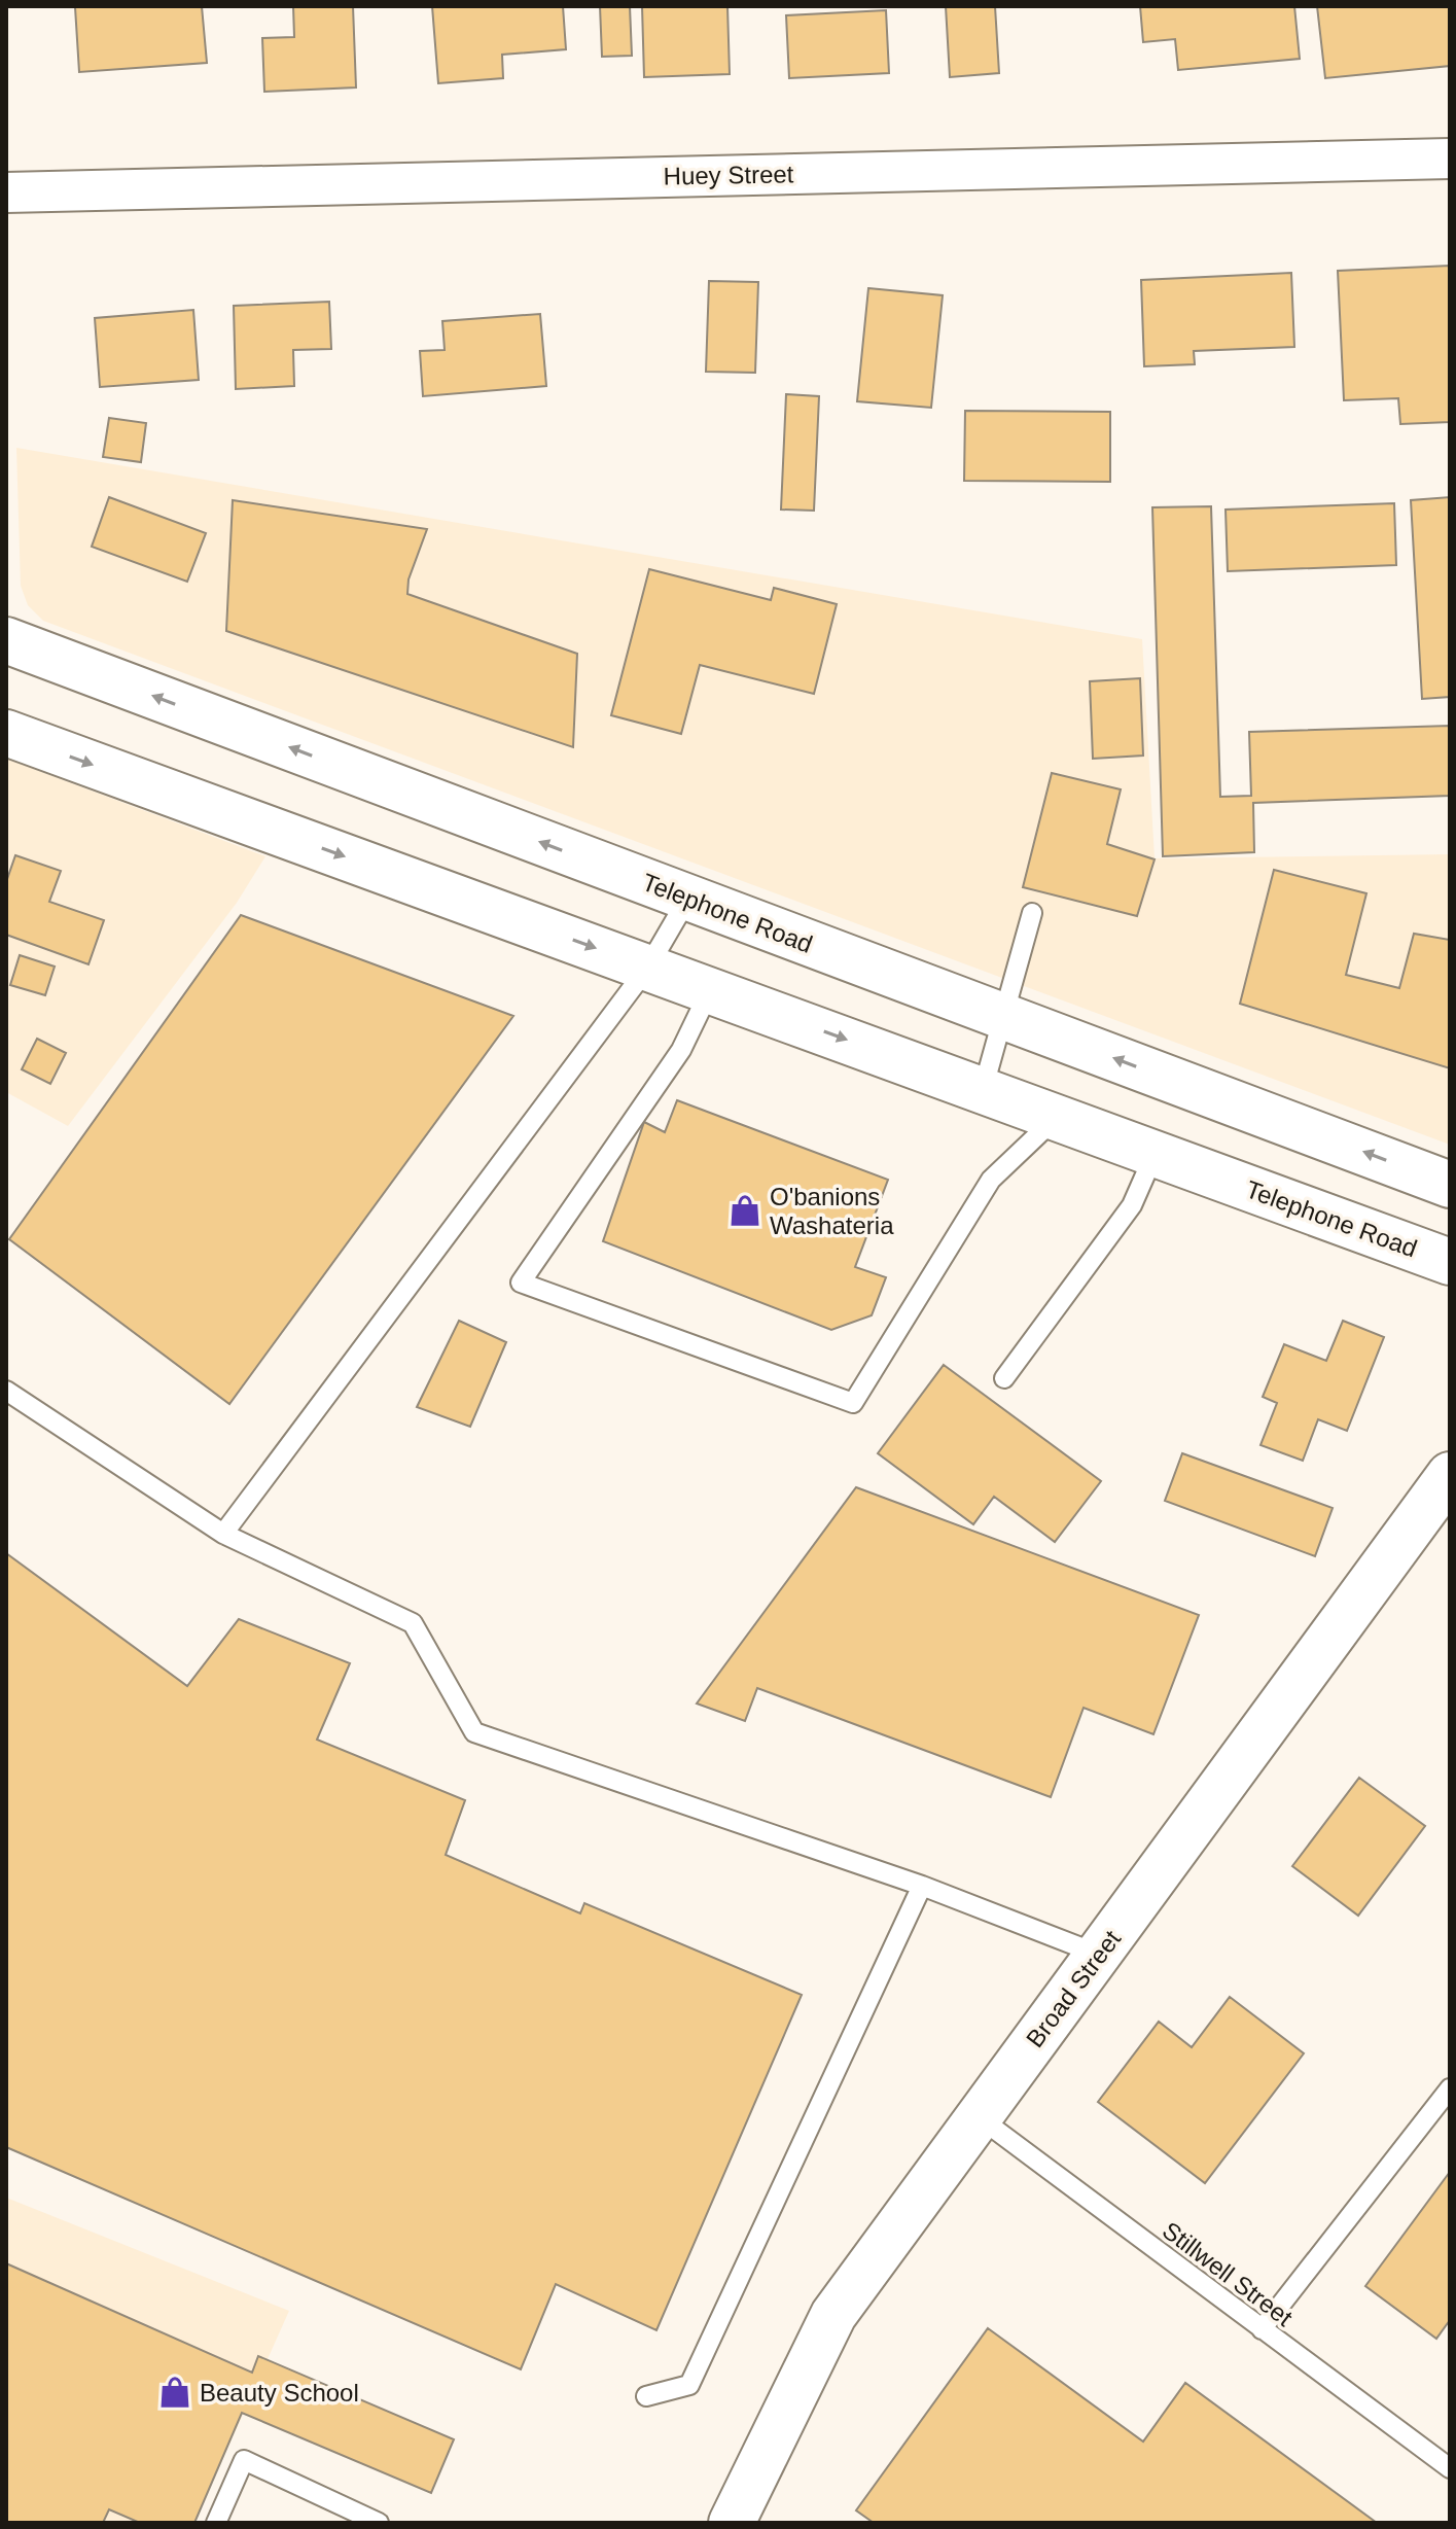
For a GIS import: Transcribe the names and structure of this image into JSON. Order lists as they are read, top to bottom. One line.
{"streets":{"main road":["Telephone Road","Broad Street"],"street":["Huey Street"],"lane":["Stillwell Street"]},"crossings":[["Broad Street","Stillwell Street"]],"places":{"shop":["O'banions Washateria","Beauty School"]}}
